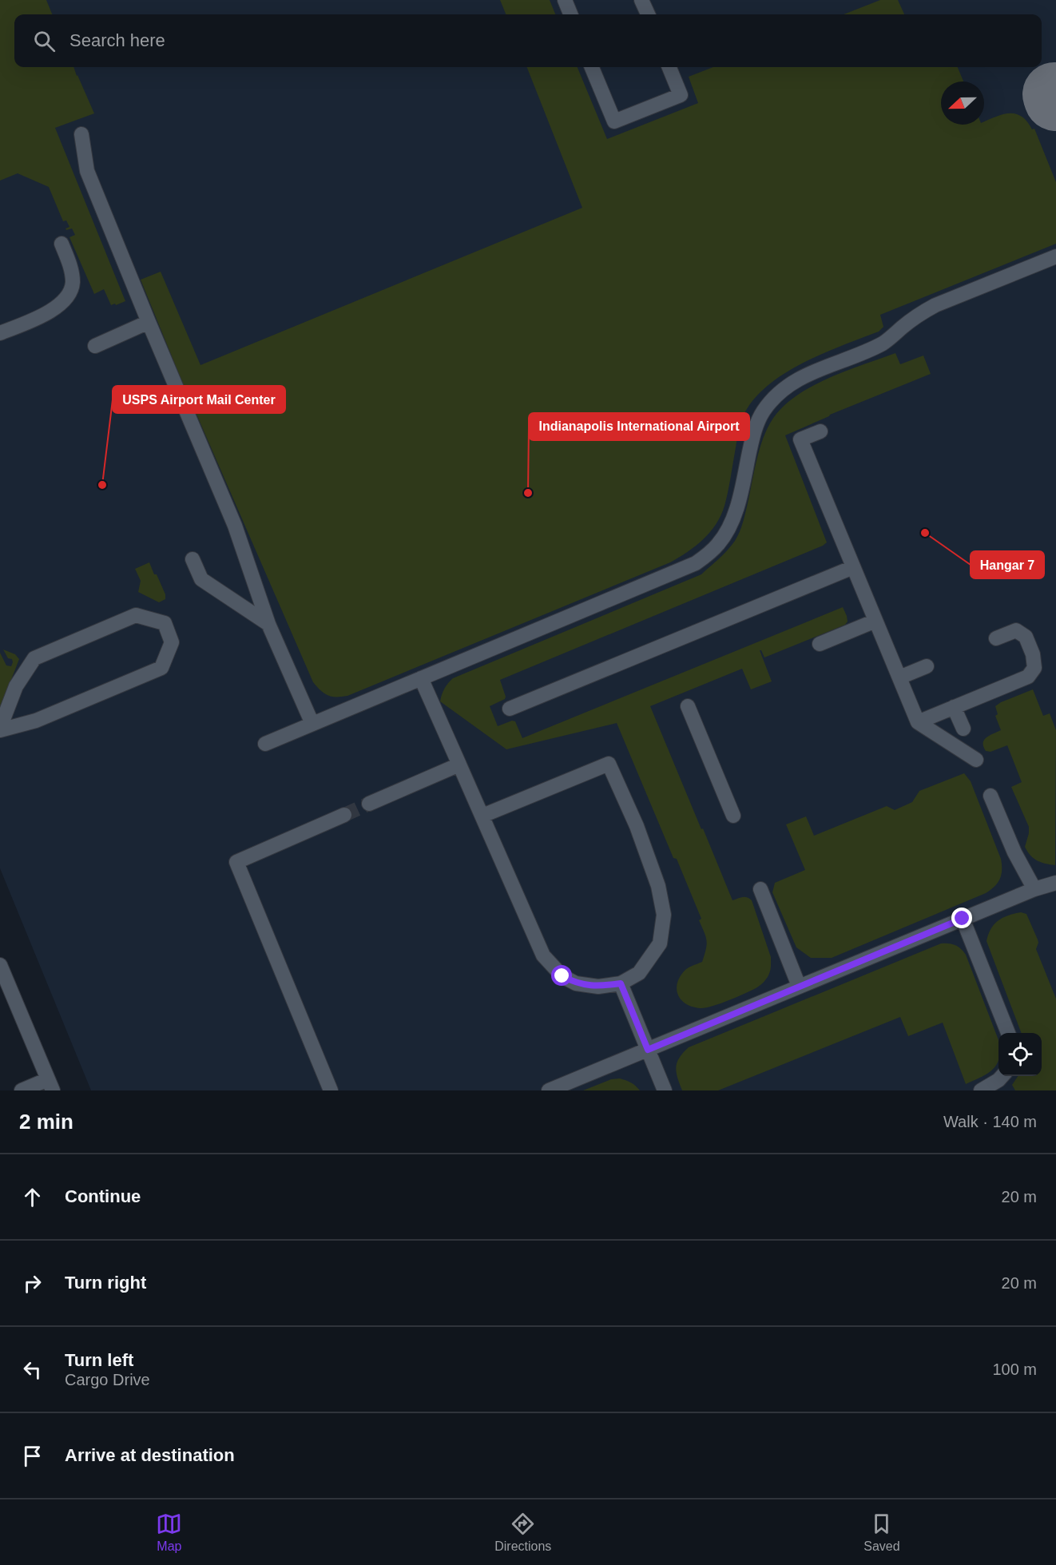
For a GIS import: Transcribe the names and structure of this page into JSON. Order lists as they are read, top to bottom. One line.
{"places":["USPS Airport Mail Center","Indianapolis International Airport","Hangar 7"],"north":"left","page":{"search":"Search here","heading":["2 min","Walk · 140 m"],"list":[["Continue","20 m"],["Turn right","20 m"],["Turn left","Cargo Drive","100 m"],"Arrive at destination"],"nav":["Map","Directions","Saved"]}}
